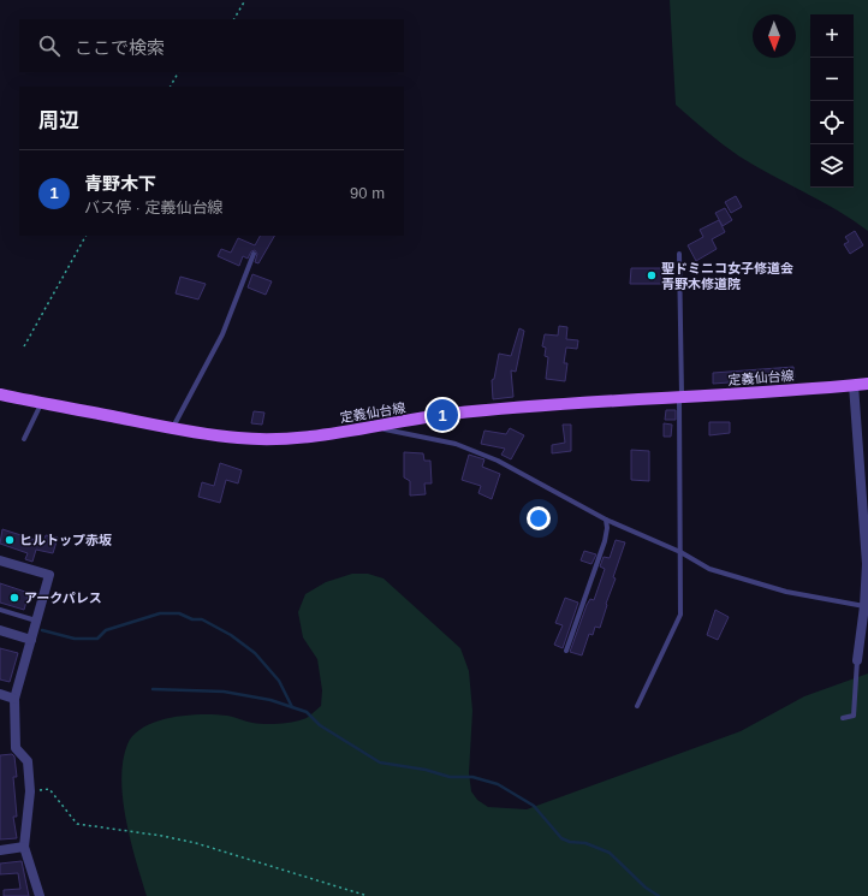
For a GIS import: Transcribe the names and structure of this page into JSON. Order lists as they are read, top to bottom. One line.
{"streets":{"main road":["定義仙台線"]},"places":["聖ドミニコ女子修道会 青野木修道院","ヒルトップ赤坂","アークパレス"],"north":"bottom","page":{"map_buttons":["+","−"],"search":"ここで検索","heading":"周辺","list":[{"mark":"1","name":"青野木下","note":"バス停 · 定義仙台線","value":"90 m"}],"pins":"1"}}
